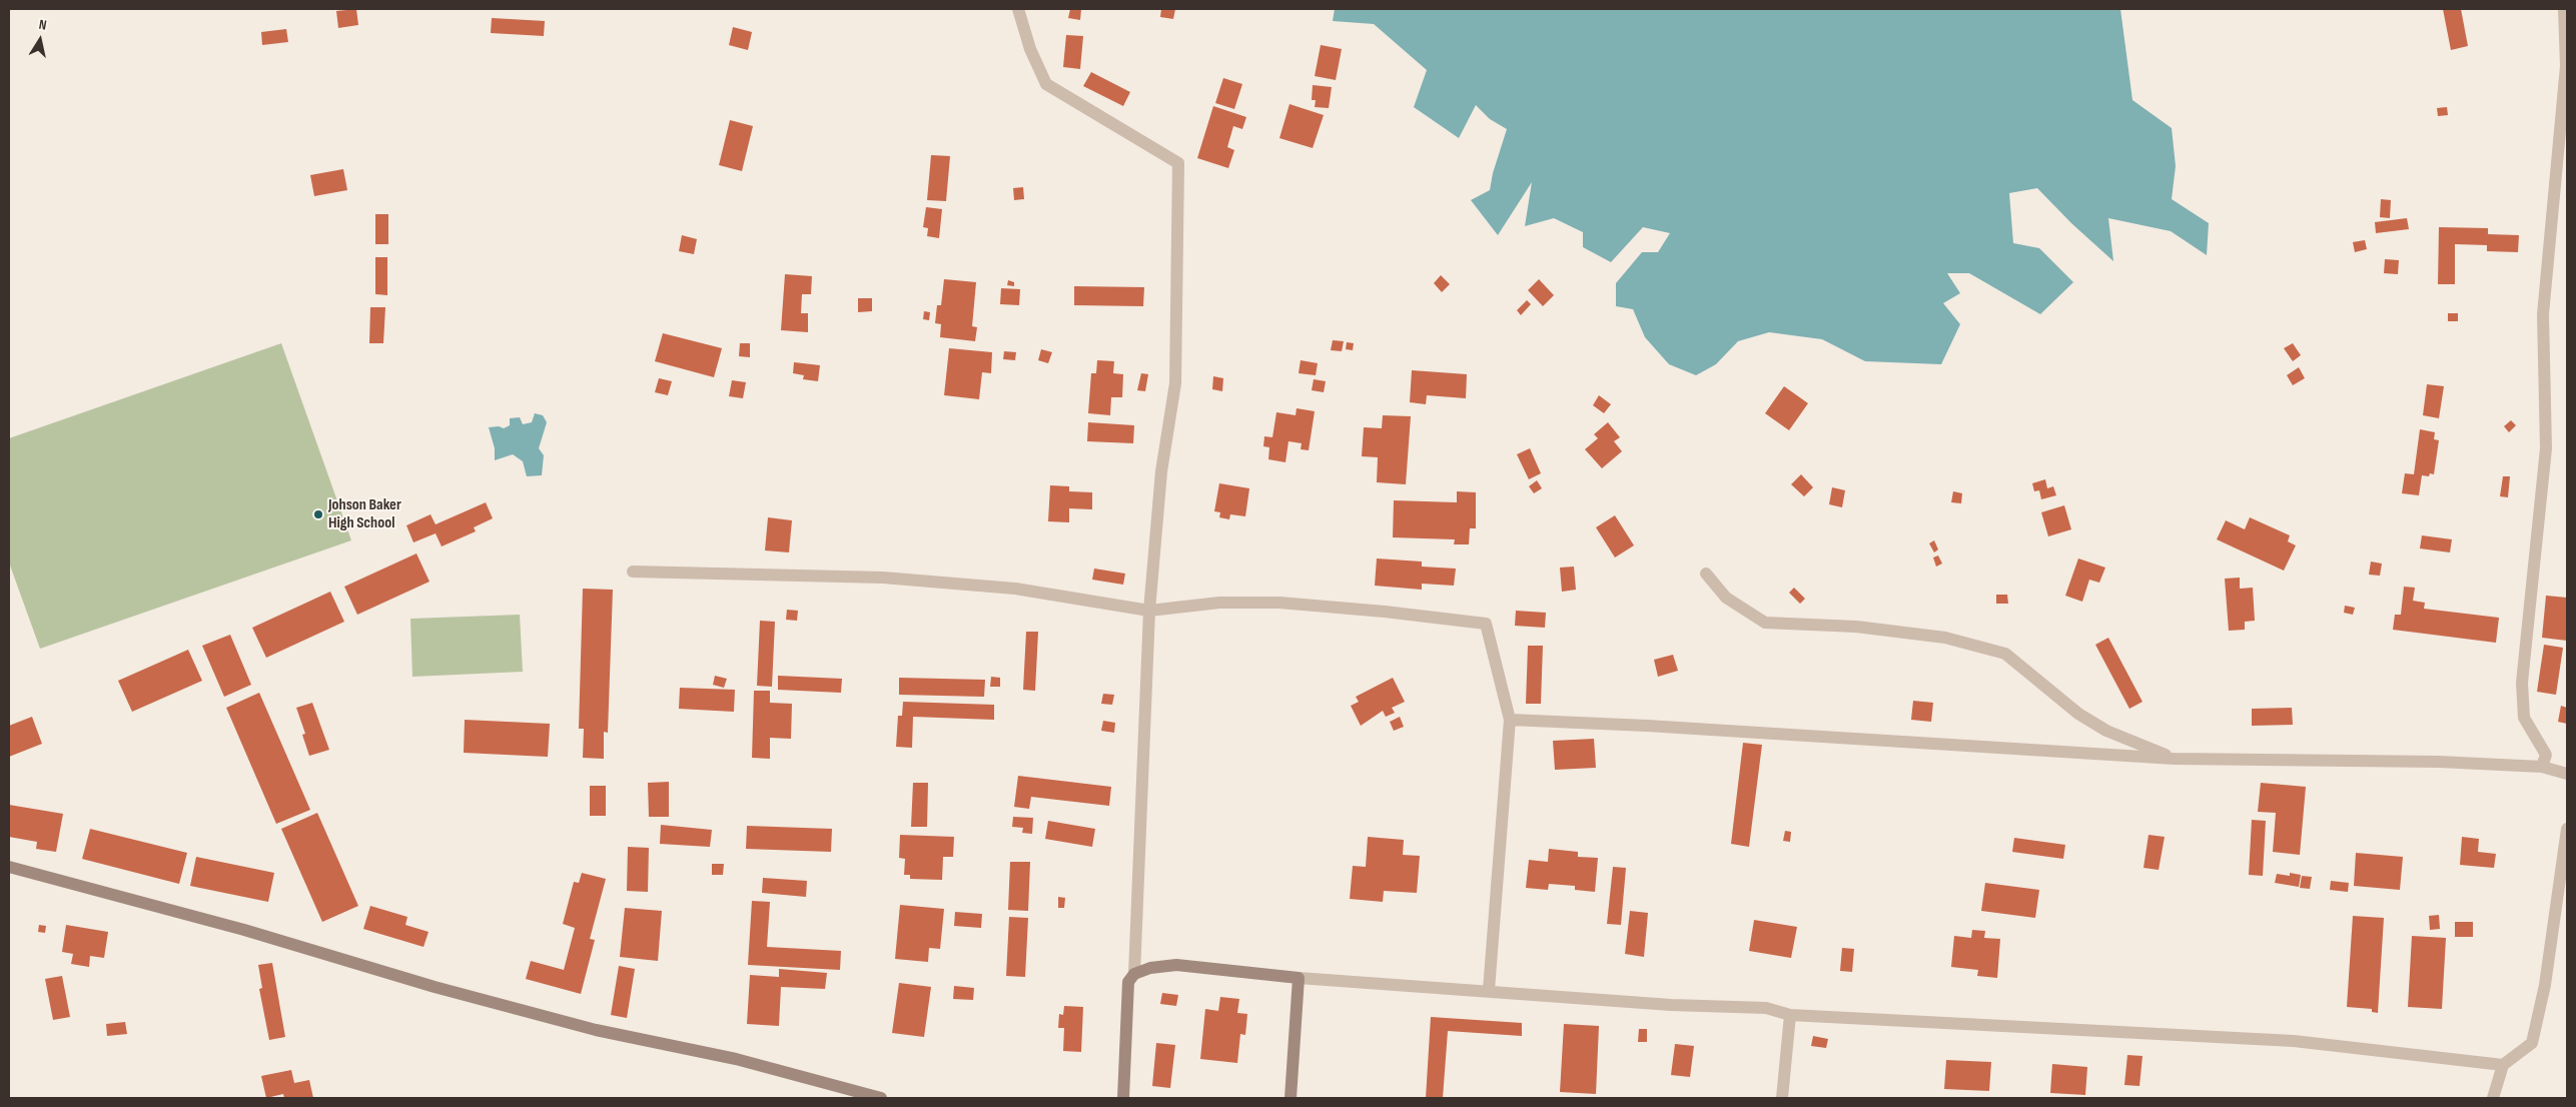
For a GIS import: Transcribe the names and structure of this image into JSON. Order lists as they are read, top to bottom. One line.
{"places":["Johson Baker High School"],"north":"top"}
